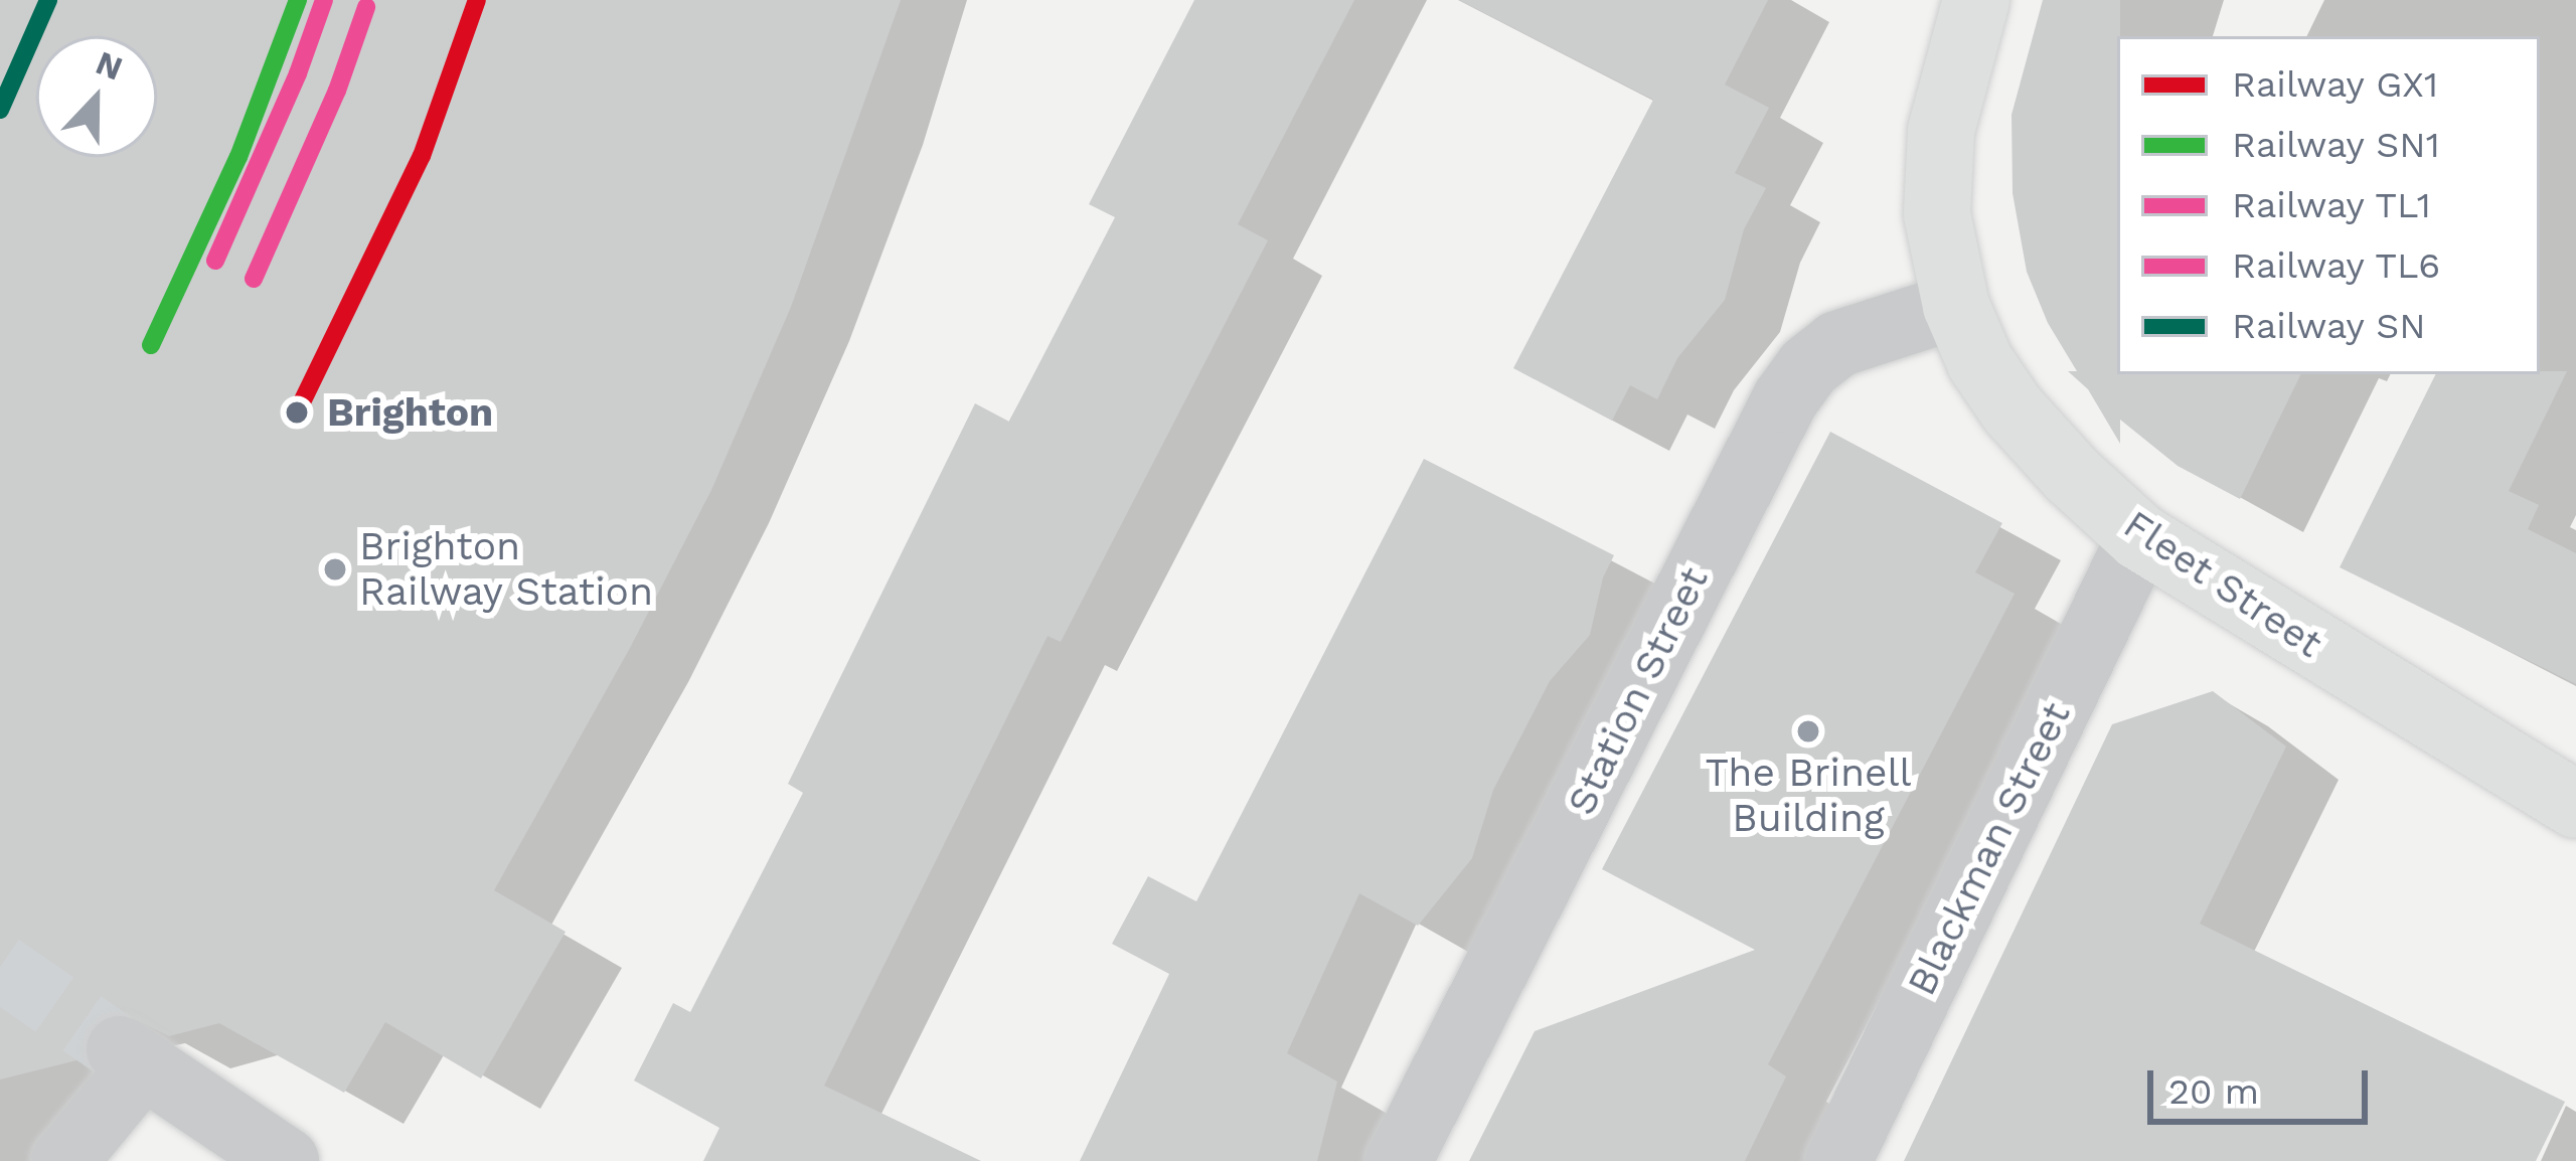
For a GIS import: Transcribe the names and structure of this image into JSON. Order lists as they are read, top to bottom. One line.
{"streets":{"main road":["Fleet Street"],"street":["Station Street","Blackman Street"]},"crossings":[["Fleet Street","Station Street"],["Fleet Street","Blackman Street"]],"places":["Brighton","Brighton Railway Station","The Brinell Building"],"lines":["rail line GX1","rail line SN1","rail line TL6","rail line SN","rail line TL1"],"legend":["Railway GX1","Railway SN1","Railway TL1","Railway TL6","Railway SN"],"scale_bar":"20 m","north":"top"}
